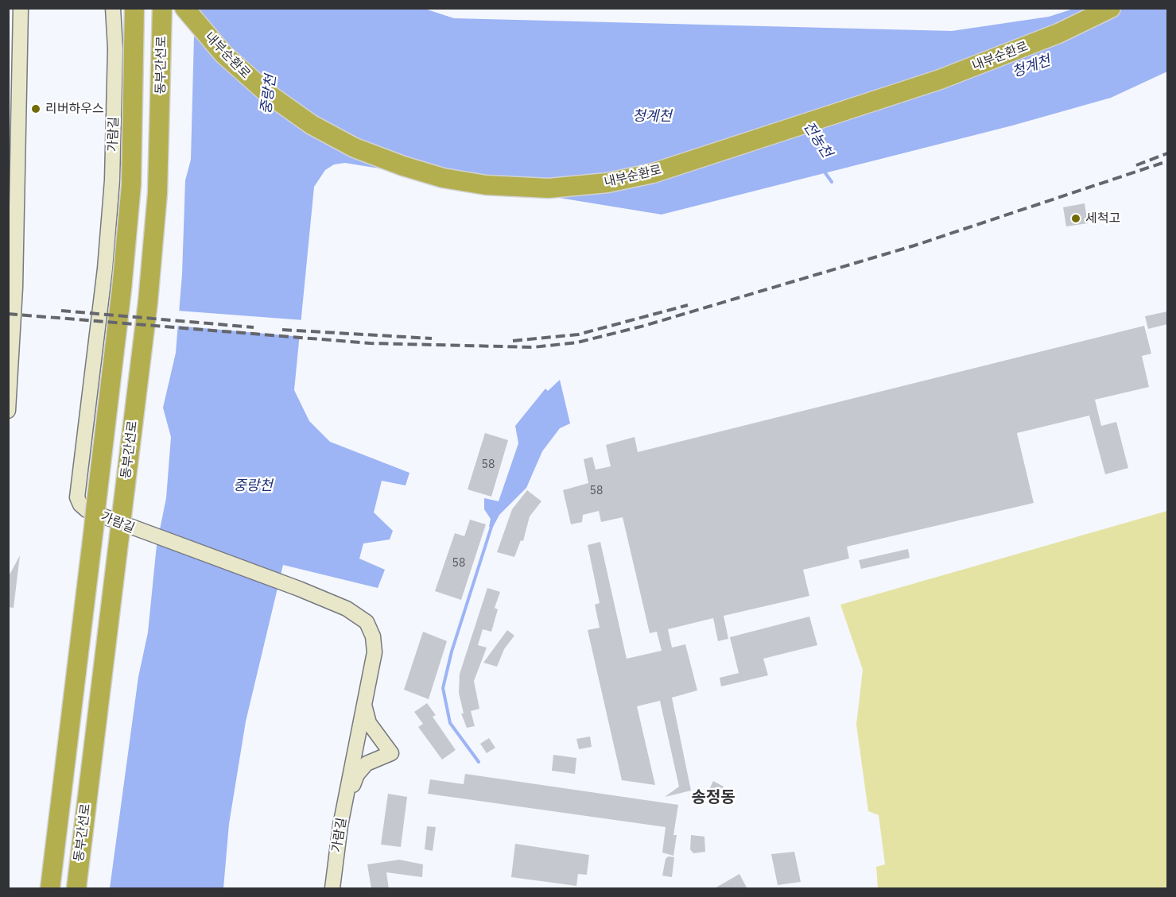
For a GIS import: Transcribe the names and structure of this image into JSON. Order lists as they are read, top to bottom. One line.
{"streets":{"highway":["내부순환로","동부간선로"],"street":["가람길"]},"districts":["송정동"],"water":["청계천","중랑천","전농천"],"places":["리버하우스","세척고"],"house_numbers":["58","58","58"]}
